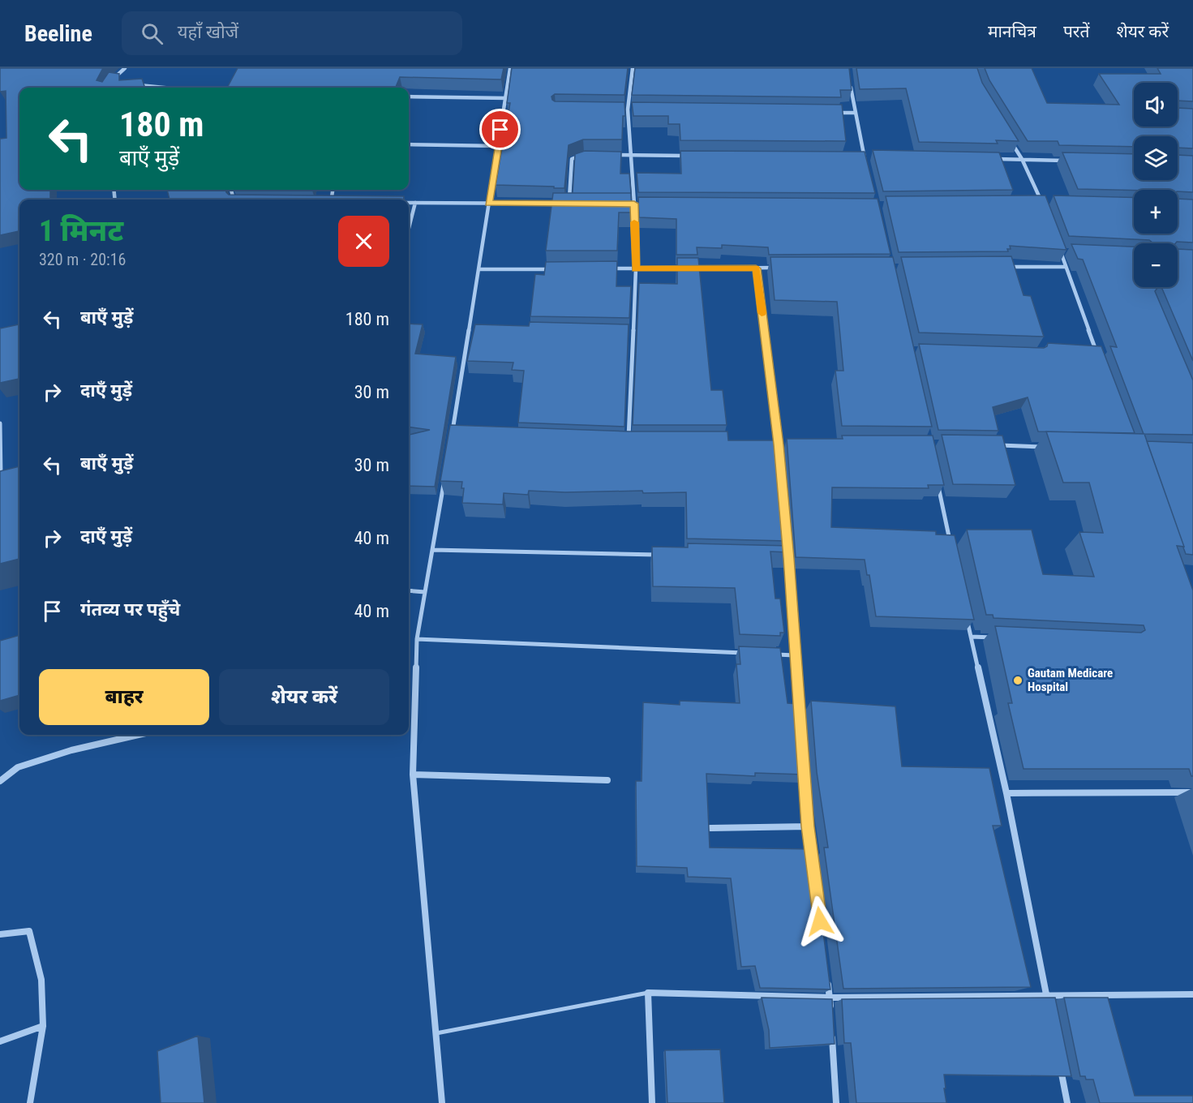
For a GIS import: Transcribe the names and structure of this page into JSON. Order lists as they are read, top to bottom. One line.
{"places":["Gautam Medicare Hospital"],"page":{"header":"Beeline","search":"यहाँ खोजें","nav":["मानचित्र","परतें","शेयर करें"],"map_buttons":["+","−"],"turn":["180 m","बाएँ मुड़ें"],"heading":["1 मिनट","320 m · 20:16"],"list":[{"name":"बाएँ मुड़ें","value":"180 m"},{"name":"दाएँ मुड़ें","value":"30 m"},{"name":"बाएँ मुड़ें","value":"30 m"},{"name":"दाएँ मुड़ें","value":"40 m"},{"name":"गंतव्य पर पहुँचे","value":"40 m"}],"buttons":["बाहर","शेयर करें"]}}
